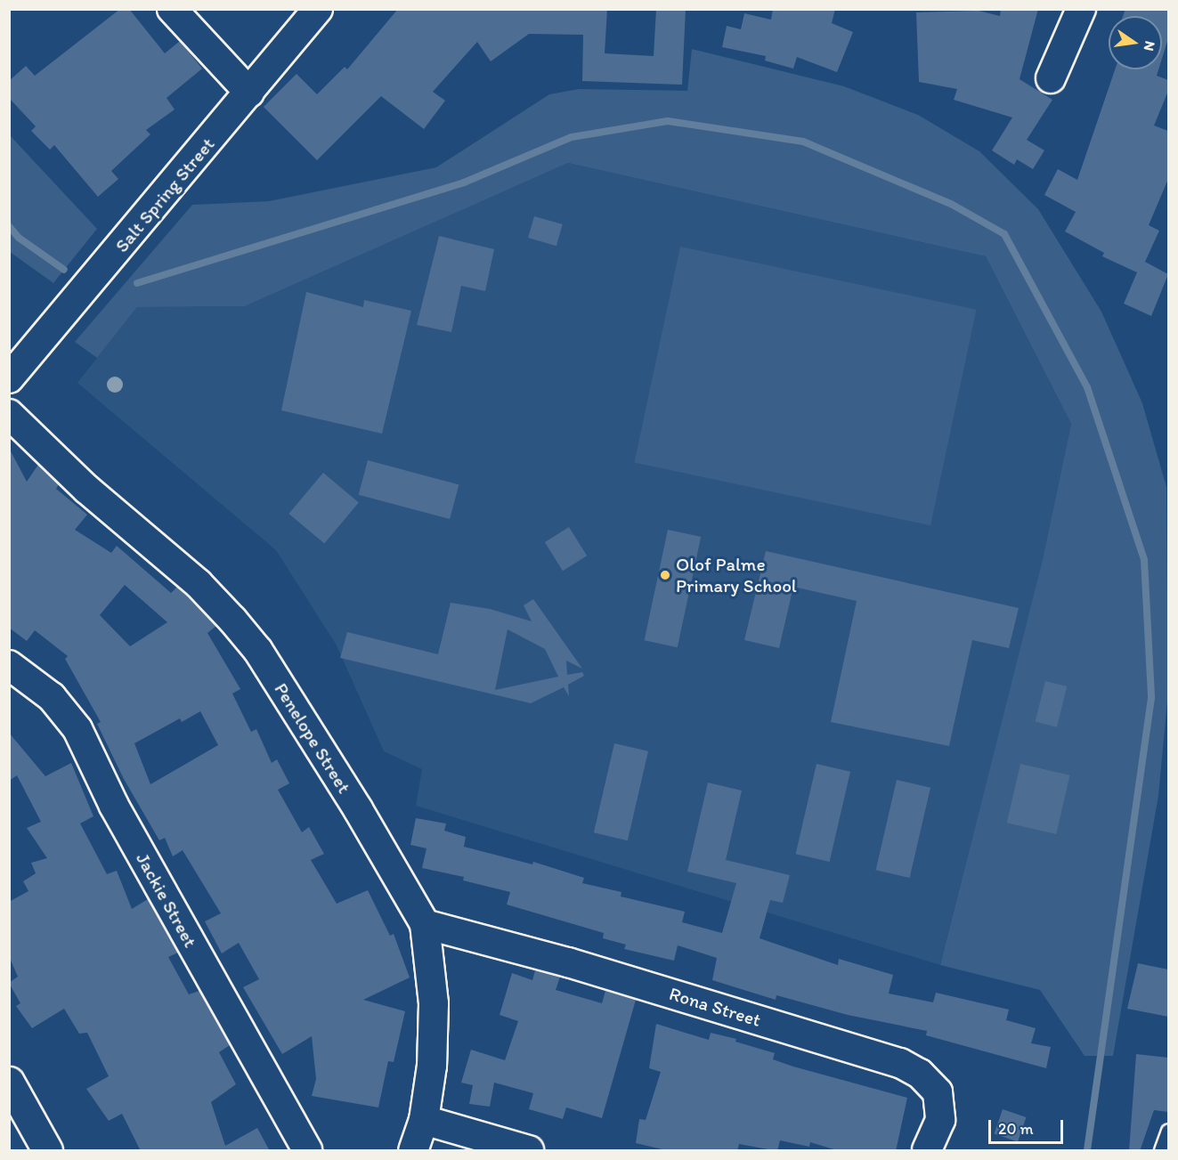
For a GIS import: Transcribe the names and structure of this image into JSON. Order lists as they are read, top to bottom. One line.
{"streets":{"street":["Salt Spring Street","Penelope Street","Jackie Street","Rona Street"]},"crossings":[["Penelope Street","Rona Street"]],"places":["Olof Palme Primary School"],"scale_bar":"20 m","north":"right"}
